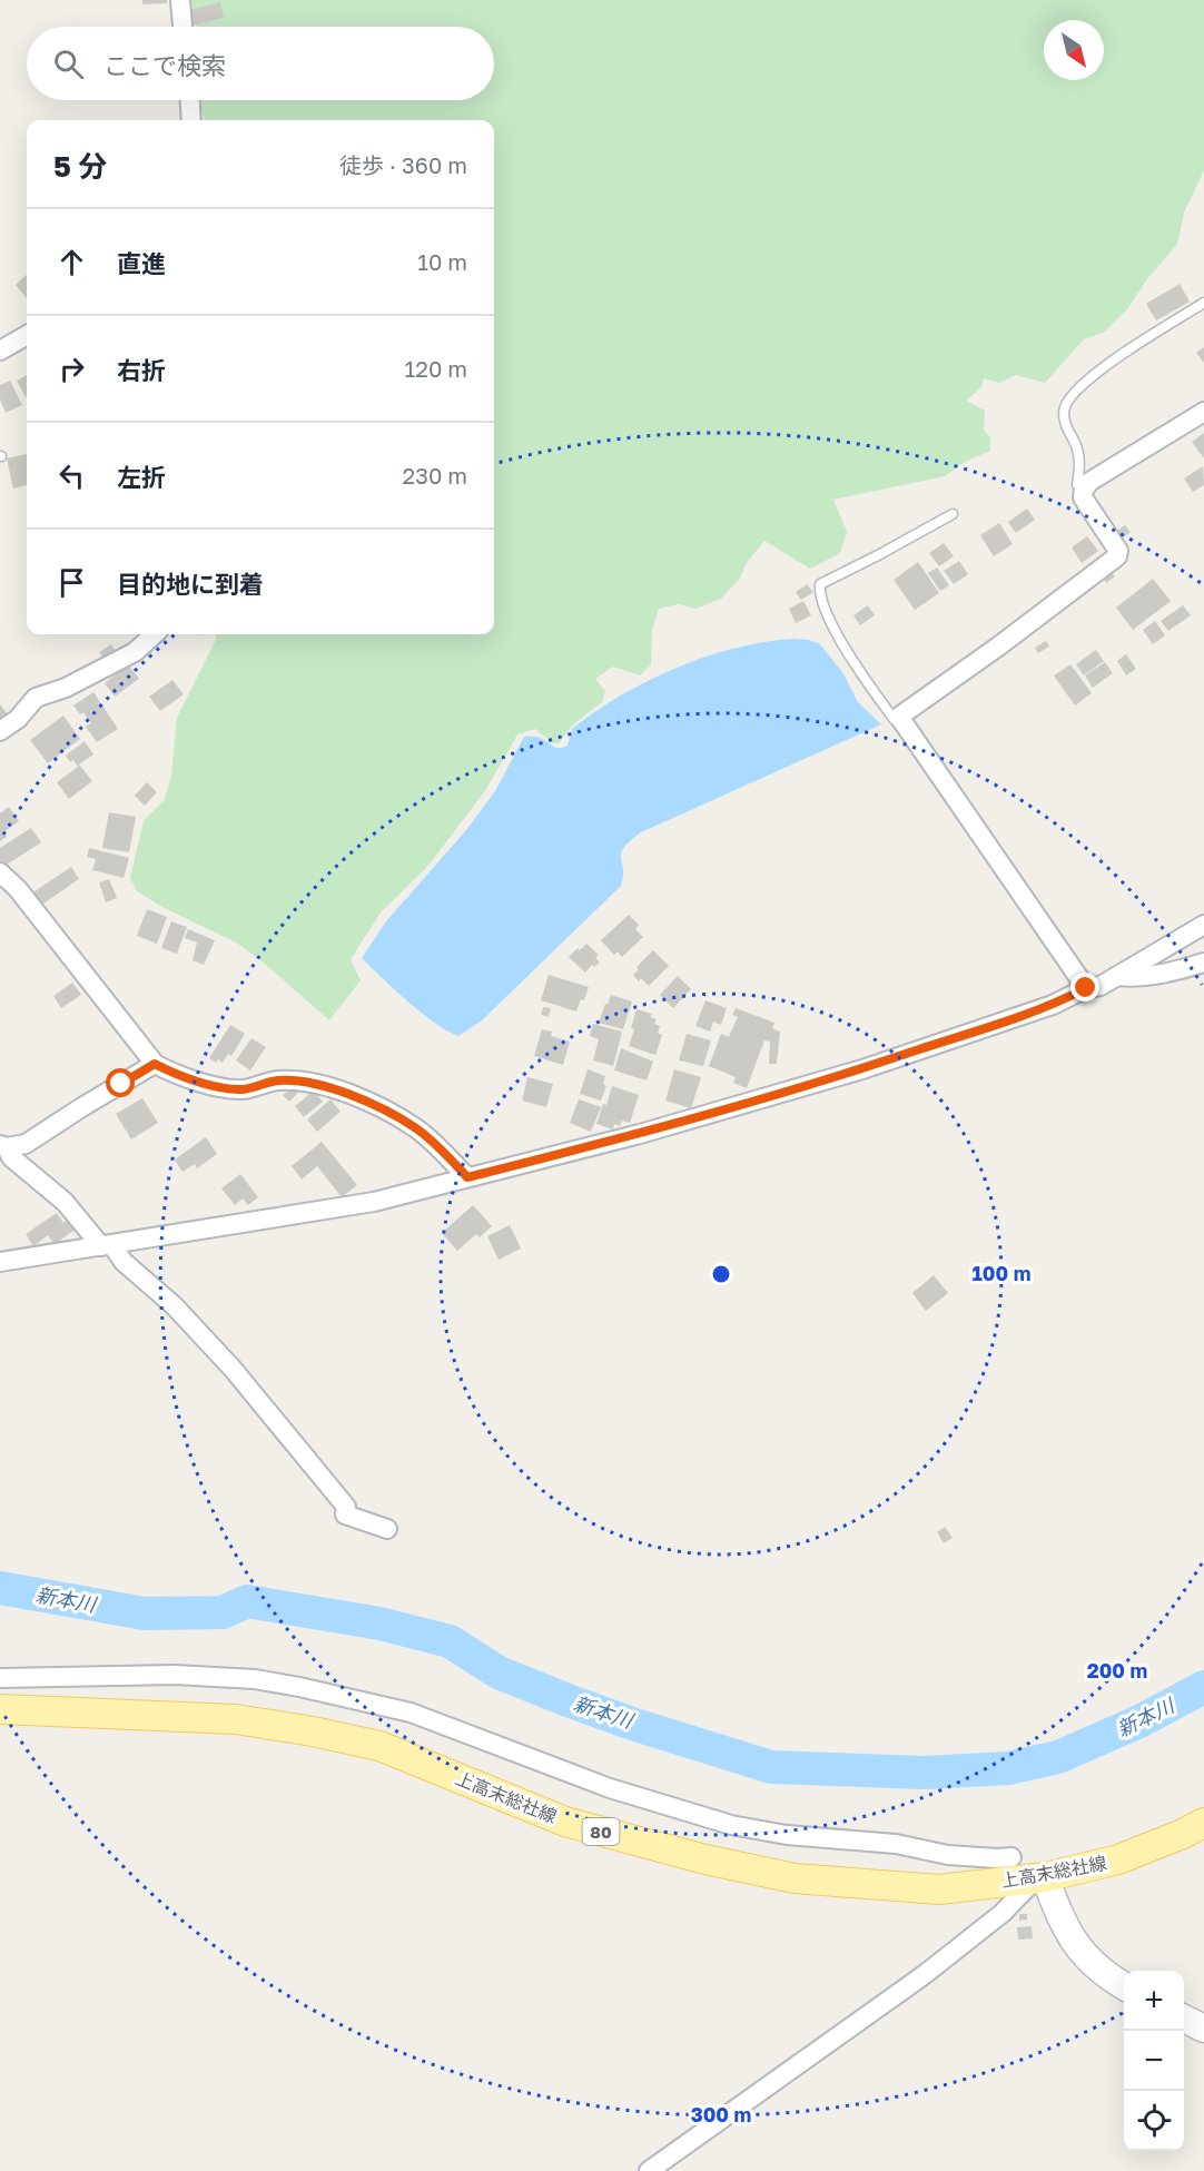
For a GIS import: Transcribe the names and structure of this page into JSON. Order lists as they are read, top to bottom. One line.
{"streets":{"main road":["上高末総社線","80"]},"water":["新本川"],"north":"bottom right","page":{"search":"ここで検索","heading":["5 分","徒歩 · 360 m"],"list":[["直進","10 m"],["右折","120 m"],["左折","230 m"],"目的地に到着"],"map_buttons":["+","−"]},"rings":["100 m","200 m","300 m"]}
